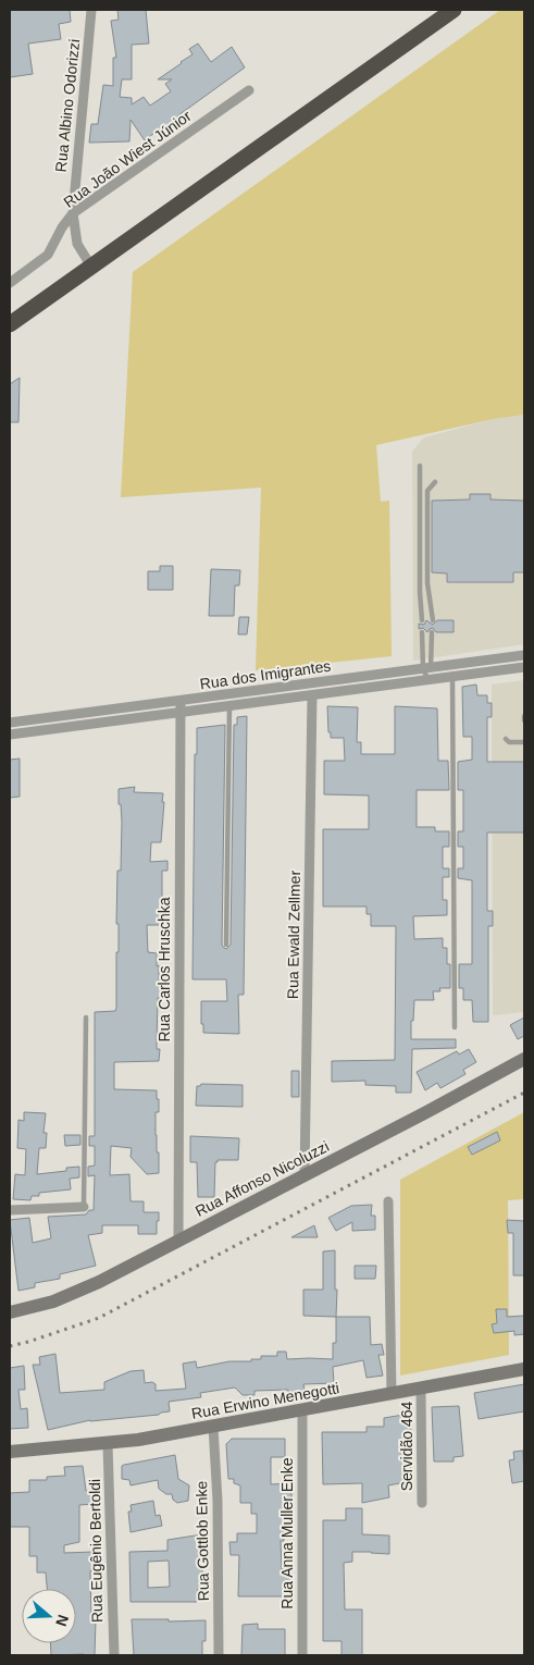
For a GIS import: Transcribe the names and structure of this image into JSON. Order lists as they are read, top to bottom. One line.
{"streets":{"street":["Rua Albino Odorizzi","Rua João Wiest Júnior","Rua dos Imigrantes","Rua Ewald Zellmer","Rua Carlos Hruschka","Rua Affonso Nicoluzzi","Rua Erwino Menegotti","Servidão 464","Rua Anna Muller Enke","Rua Gottlob Enke","Rua Eugênio Bertoldi"]},"crossings":[["Rua Albino Odorizzi","Rua João Wiest Júnior"],["Rua dos Imigrantes","Rua Ewald Zellmer"],["Rua dos Imigrantes","Rua Carlos Hruschka"],["Rua Ewald Zellmer","Rua Affonso Nicoluzzi"],["Rua Carlos Hruschka","Rua Affonso Nicoluzzi"],["Rua Erwino Menegotti","Servidão 464"],["Rua Erwino Menegotti","Rua Anna Muller Enke"],["Rua Erwino Menegotti","Rua Gottlob Enke"],["Rua Erwino Menegotti","Rua Eugênio Bertoldi"]],"north":"right"}
